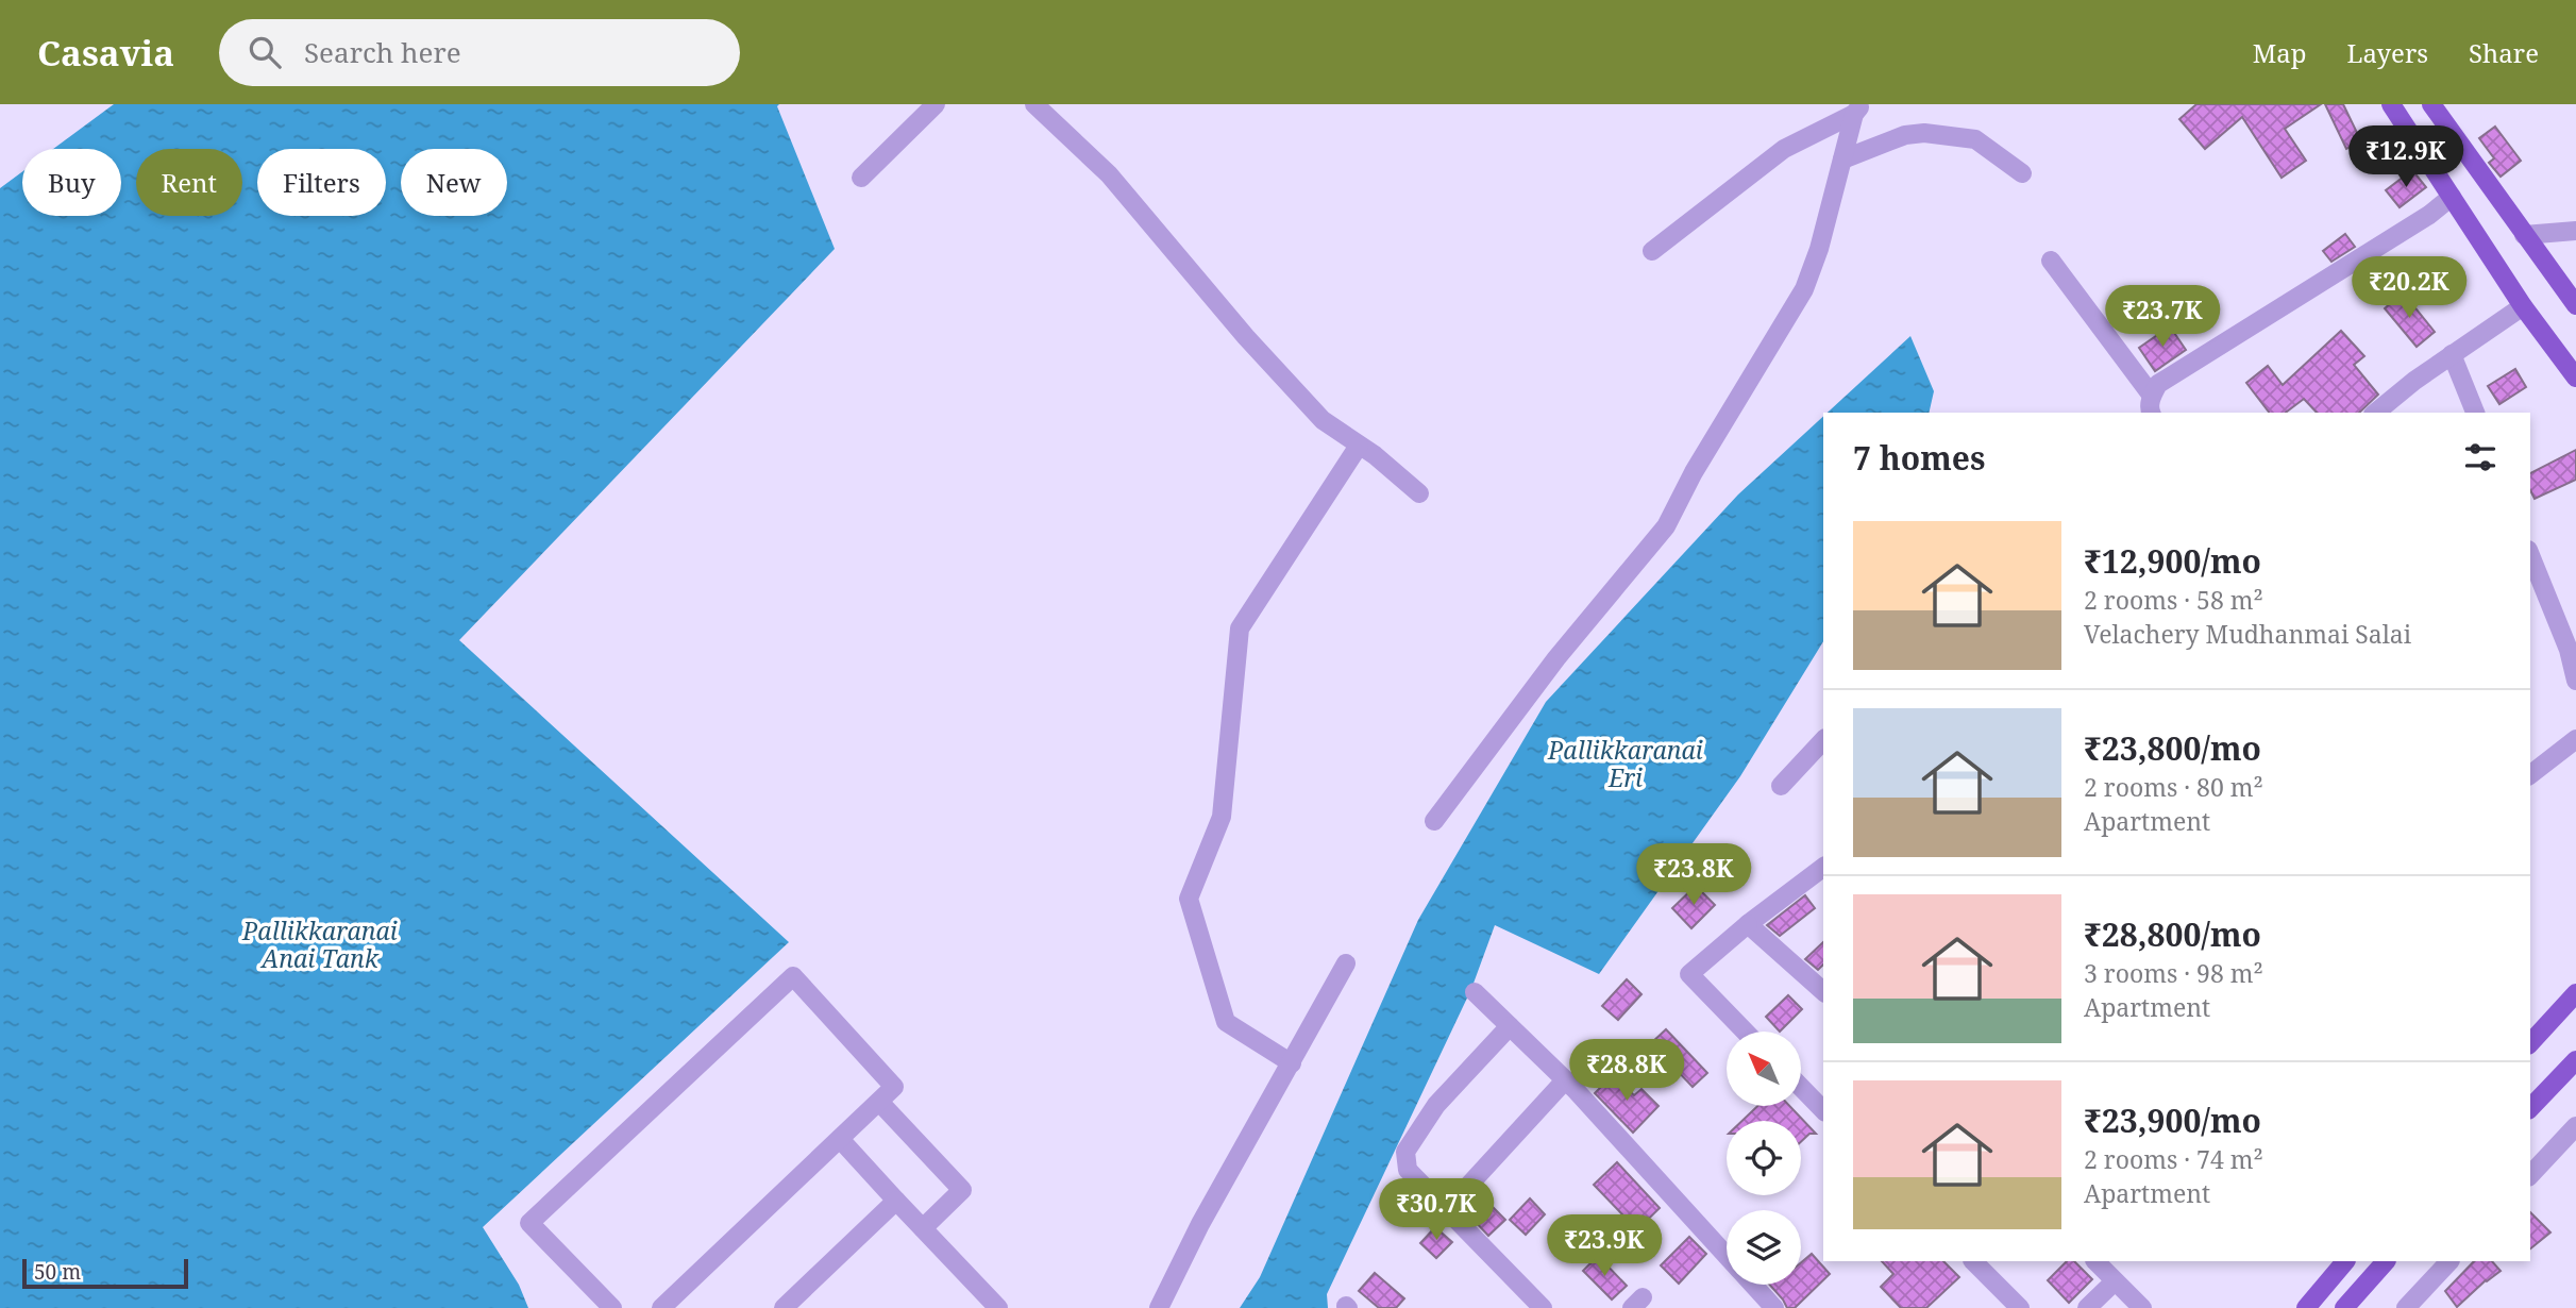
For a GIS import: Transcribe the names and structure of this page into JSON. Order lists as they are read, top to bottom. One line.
{"water":["Pallikkaranai Eri","Pallikkaranai Anai Tank"],"scale_bar":"50 m","north":"top left","page":{"header":"Casavia","search":"Search here","nav":["Map","Layers","Share"],"price":["₹12.9K","₹20.2K","₹23.7K","₹23.8K","₹28.8K","₹30.7K","₹23.9K"],"chip":["Buy","Rent","Filters","New"],"heading":"7 homes","list":[{"name":"₹12,900/mo","note":"2 rooms · 58 m² · Velachery Mudhanmai Salai"},{"name":"₹23,800/mo","note":"2 rooms · 80 m² · Apartment"},{"name":"₹28,800/mo","note":"3 rooms · 98 m² · Apartment"},{"name":"₹23,900/mo","note":"2 rooms · 74 m² · Apartment"}],"scale":"50 m"}}
